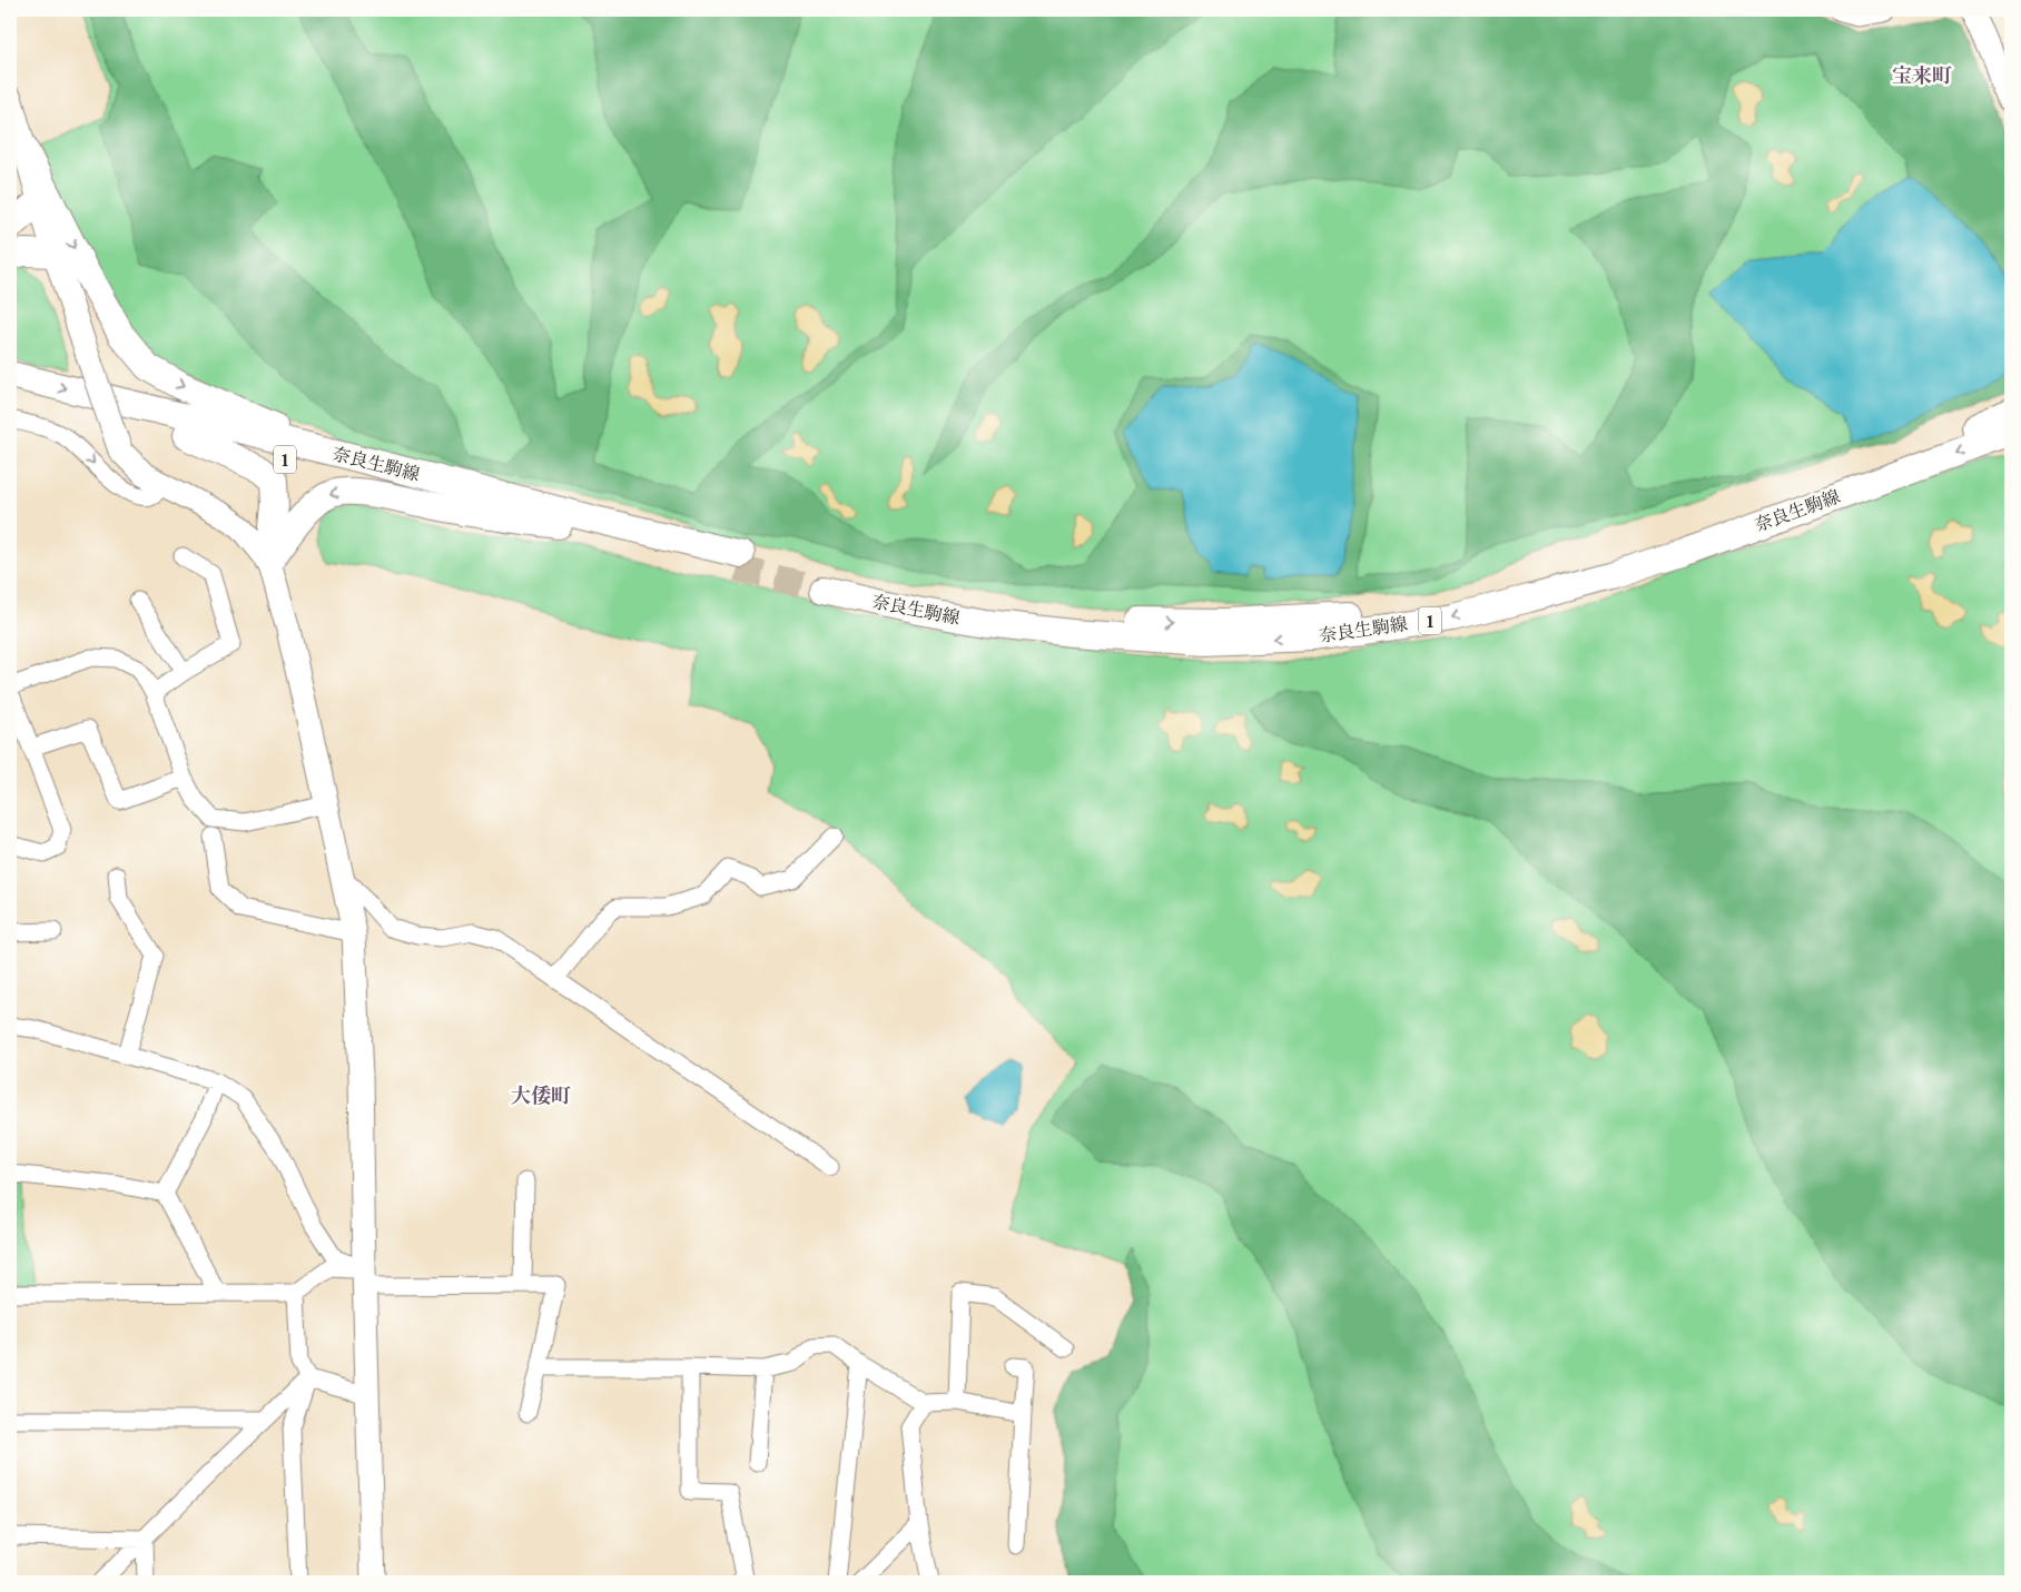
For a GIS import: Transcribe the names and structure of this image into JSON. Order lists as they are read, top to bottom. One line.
{"streets":{"main road":["1","奈良生駒線"]},"districts":["宝来町","大倭町"]}
